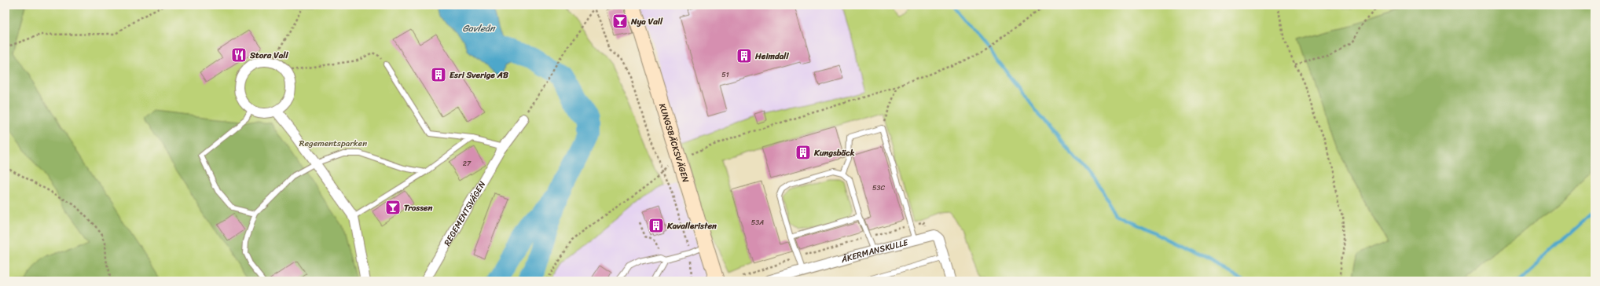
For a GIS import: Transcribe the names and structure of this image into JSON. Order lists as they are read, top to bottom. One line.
{"streets":{"street":["KUNGSBÄCKSVÄGEN","REGEMENTSVÄGEN","ÅKERMANSKULLE"]},"water":["Gavleån"],"parks":["Regementsparken"],"places":{"bar":["Nya Vall","Trossen"],"restaurant":["Stora Vall"],"building":["Heimdall","Esri Sverige AB","Kungsbäck","Kavalleristen"]},"house_numbers":["51","27","53C","53A"]}
